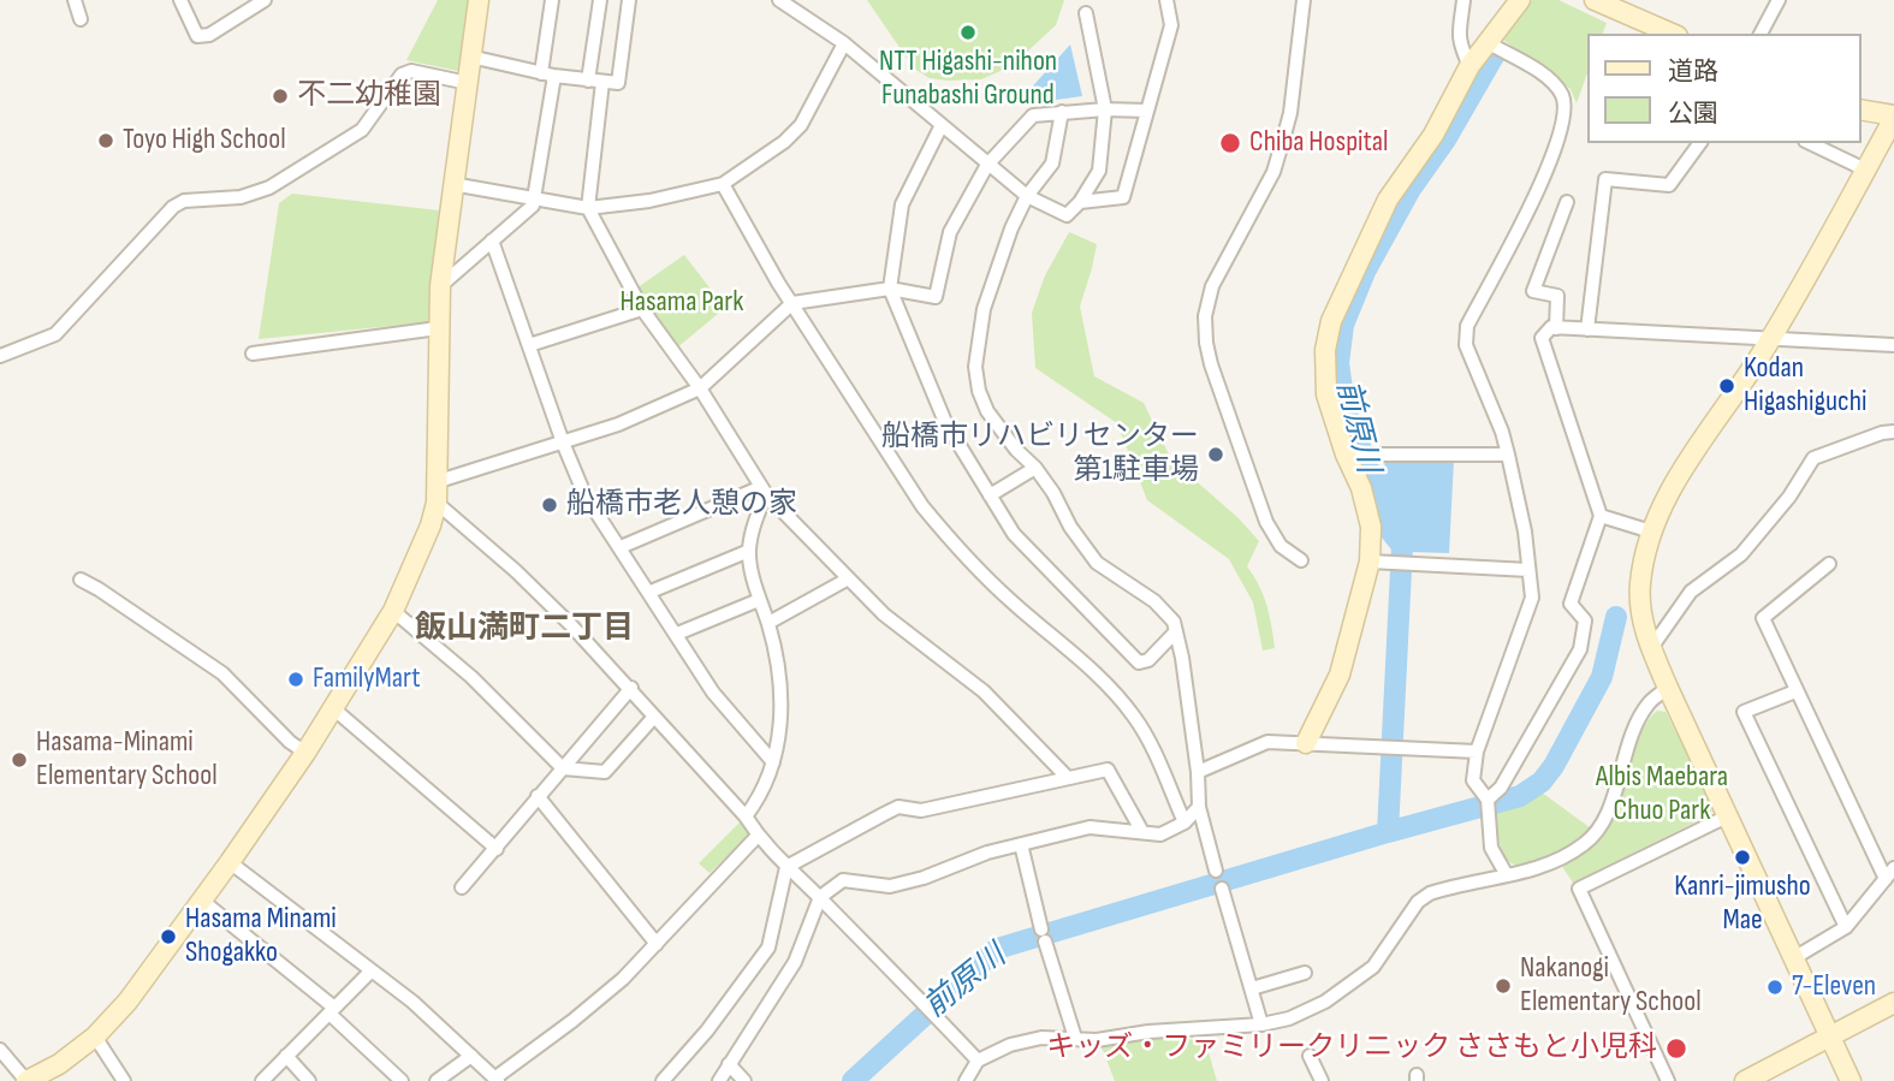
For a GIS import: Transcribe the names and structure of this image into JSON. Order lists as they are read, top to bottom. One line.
{"districts":["飯山満町二丁目"],"water":["前原川"],"parks":["Hasama Park","Albis Maebara Chuo Park"],"places":["NTT Higashi-nihon Funabashi Ground","不二幼稚園","Toyo High School","Chiba Hospital","Kodan Higashiguchi","船橋市リハビリセンター 第1駐車場","船橋市老人憩の家","FamilyMart","Hasama-Minami Elementary School","Kanri-jimusho Mae","Hasama Minami Shogakko","Nakanogi Elementary School","7-Eleven","キッズ・ファミリークリニック ささもと小児科"],"legend":["道路","公園"]}
